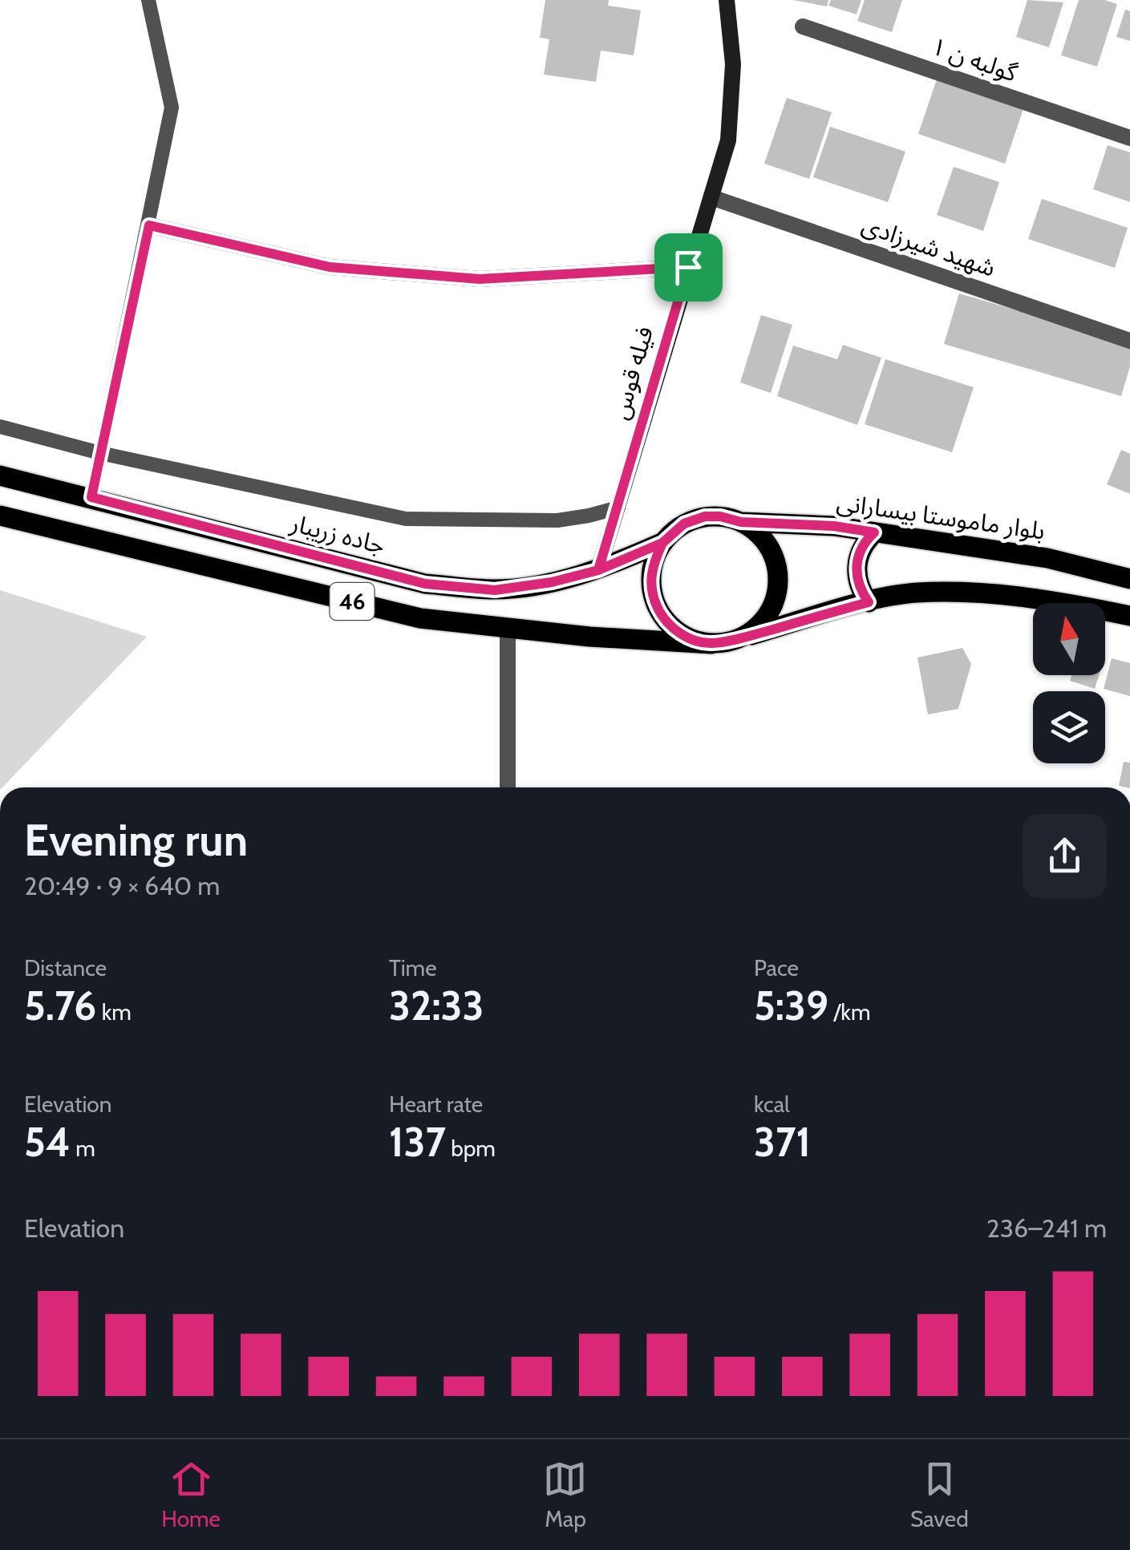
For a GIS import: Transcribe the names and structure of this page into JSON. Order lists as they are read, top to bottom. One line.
{"streets":{"main road":["بلوار ماموستا بیسارانی","جاده زریبار","46"],"street":["گولبه ن ۱","شهید شیرزادی","فیله قوس"]},"crossings":[["شهید شیرزادی","فیله قوس"],["فیله قوس","جاده زریبار"],["بلوار ماموستا بیسارانی","جاده زریبار"],["بلوار ماموستا بیسارانی","46"],["جاده زریبار","46"]],"north":"top","page":{"heading":["Evening run","20:49 · 9 × 640 m"],"stats":[["Distance","5.76 km"],["Time","32:33"],["Pace","5:39 /km"],["Elevation","54 m"],["Heart rate","137 bpm"],["kcal","371"]],"chart":["Elevation","236–241 m"],"tabs":["Home","Map","Saved"]}}
